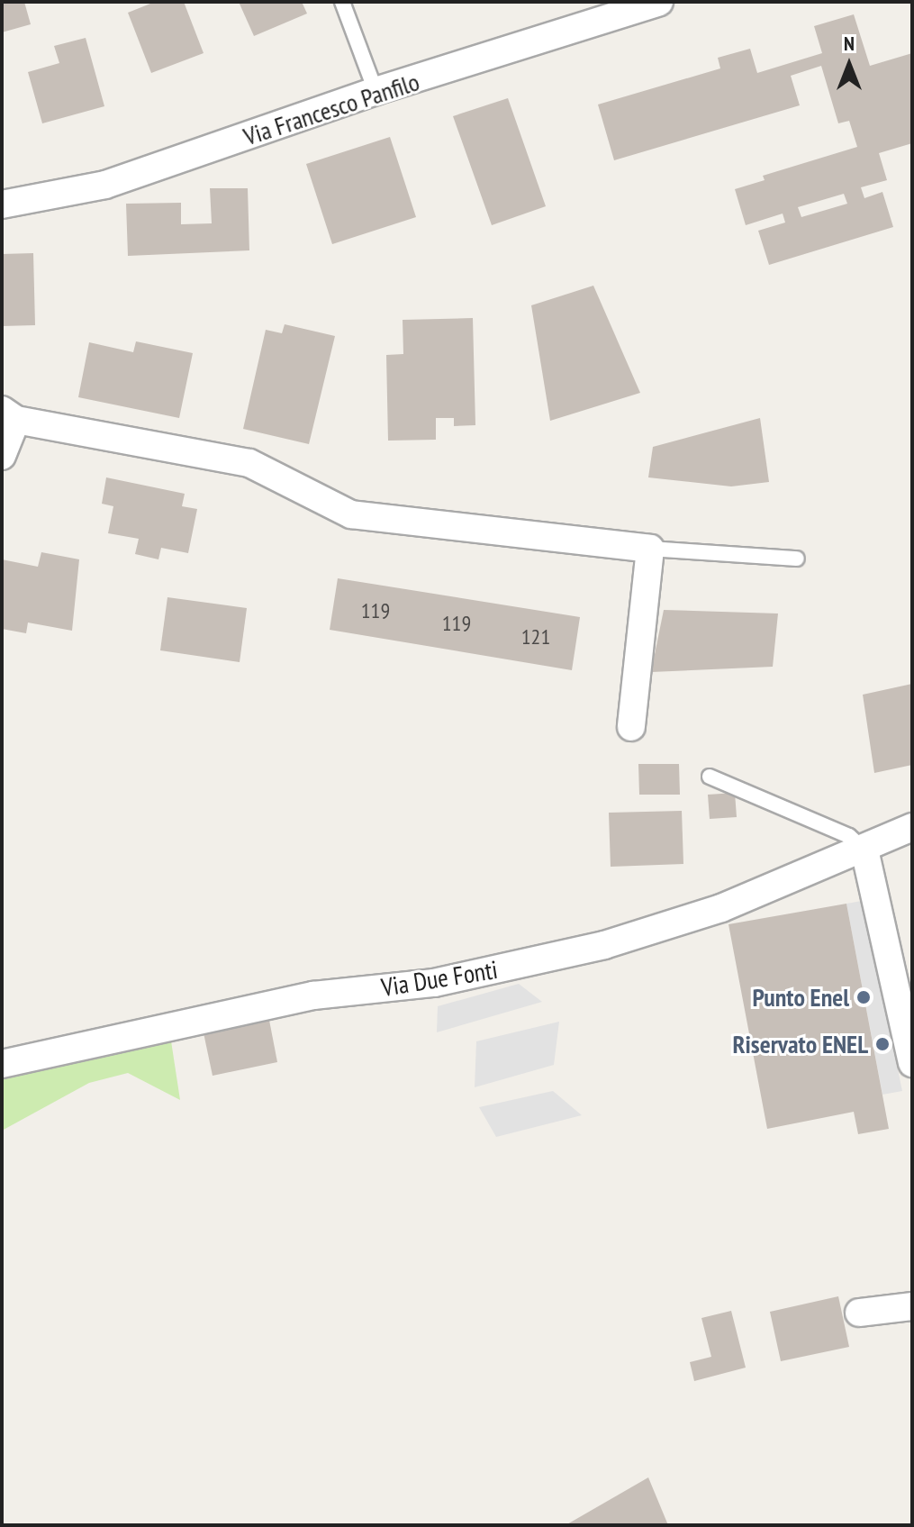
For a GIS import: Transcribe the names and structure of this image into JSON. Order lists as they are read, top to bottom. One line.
{"streets":{"street":["Via Francesco Panfilo","Via Due Fonti"]},"places":["Punto Enel","Riservato ENEL"],"house_numbers":["119","119","121"],"north":"top"}
